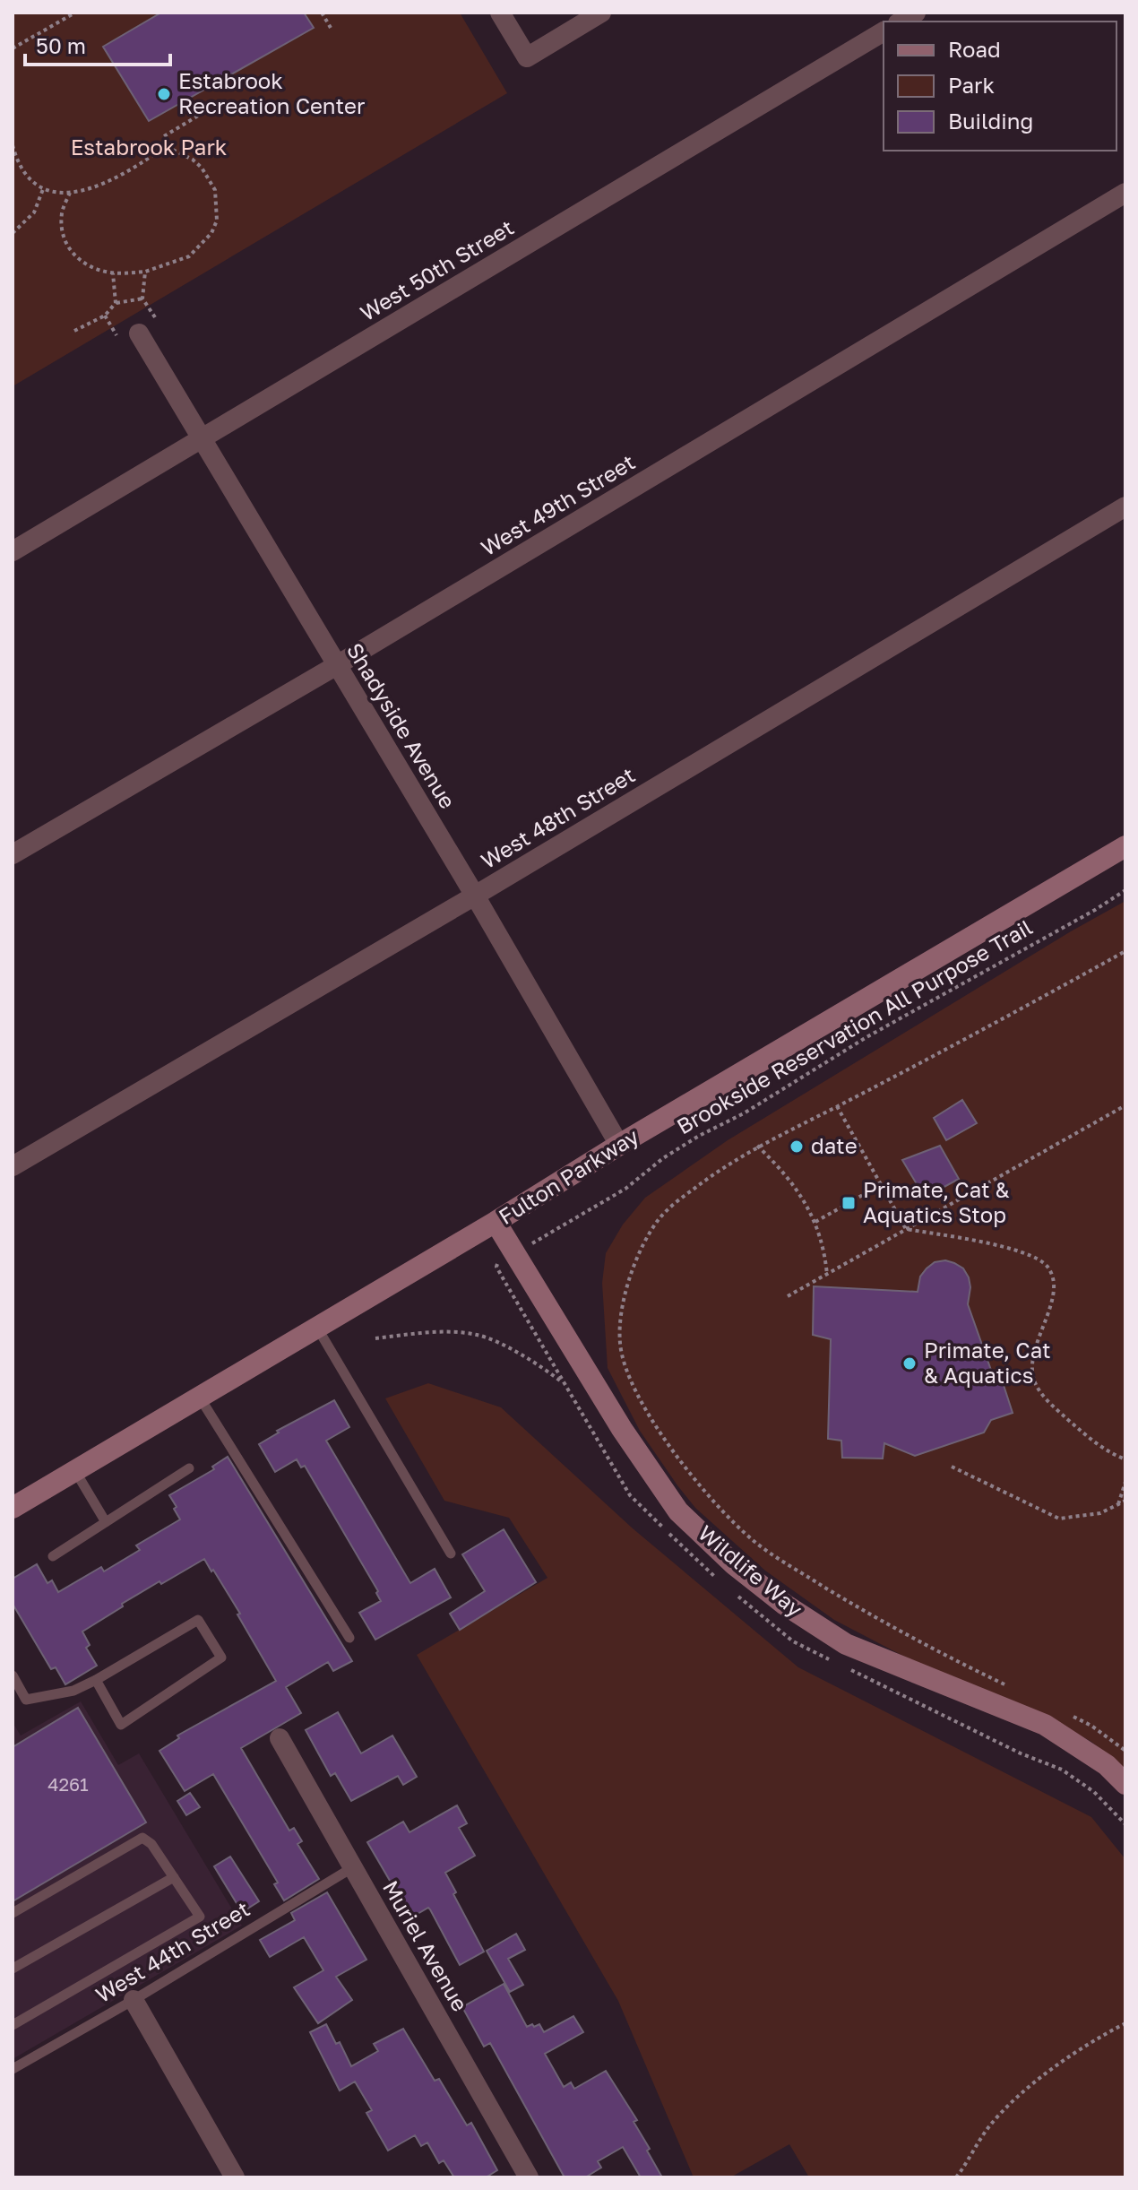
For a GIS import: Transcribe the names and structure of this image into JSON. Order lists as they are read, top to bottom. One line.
{"streets":{"street":["West 50th Street","West 49th Street","Shadyside Avenue","West 48th Street","Fulton Parkway","Wildlife Way","Muriel Avenue"],"lane":["West 44th Street"],"path":["Brookside Reservation All Purpose Trail"]},"crossings":[["West 50th Street","Shadyside Avenue"],["West 49th Street","Shadyside Avenue"],["Shadyside Avenue","West 48th Street"],["Shadyside Avenue","Fulton Parkway"],["Fulton Parkway","Wildlife Way"],["Muriel Avenue","West 44th Street"]],"parks":["Estabrook Park"],"places":{"other":["Estabrook Recreation Center","date","Primate, Cat & Aquatics"],"transit":["Primate, Cat & Aquatics Stop"]},"house_numbers":["4261"],"legend":["Road","Park","Building"],"scale_bar":"50 m"}
